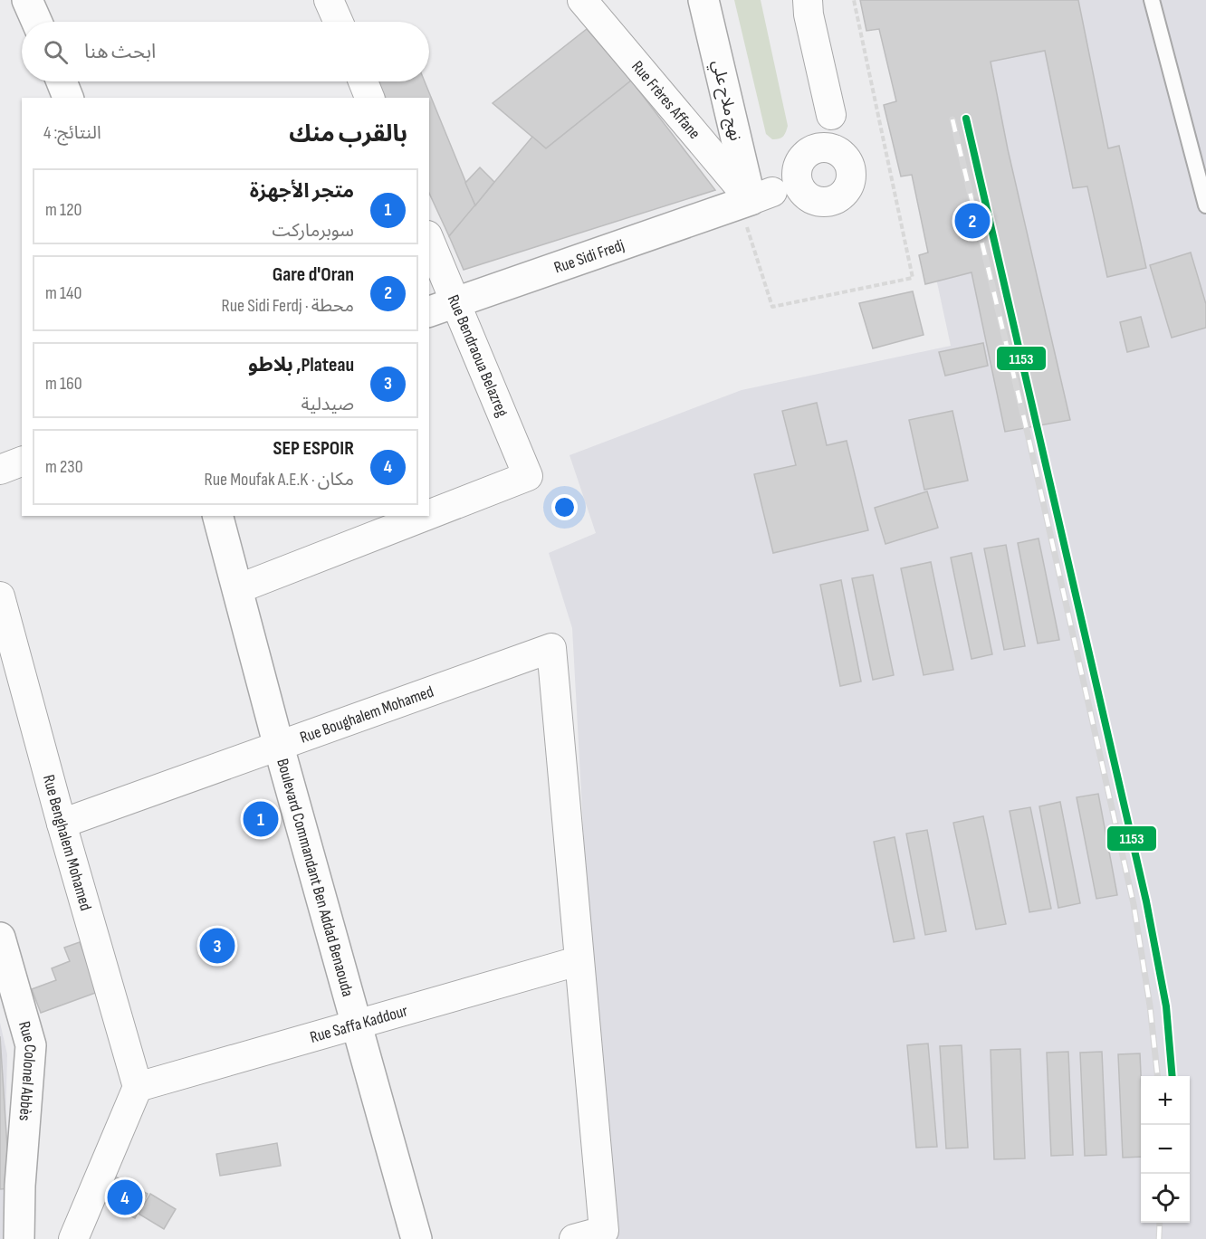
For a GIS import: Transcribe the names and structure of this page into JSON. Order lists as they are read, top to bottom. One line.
{"streets":{"main road":["نهج ملاح علي","Rue Sidi Fredj","Boulevard Commandant Ben Addad Benaouda","Rue Colonel Abbès"],"street":["Rue Frères Affane","Rue Bendraoua Belazreg","Rue Boughalem Mohamed","Rue Benghalem Mohamed","Rue Saffa Kaddour"]},"crossings":[["Rue Frères Affane","نهج ملاح علي"],["Rue Frères Affane","Rue Sidi Fredj"],["نهج ملاح علي","Rue Sidi Fredj"],["Rue Sidi Fredj","Rue Bendraoua Belazreg"],["Rue Bendraoua Belazreg","Boulevard Commandant Ben Addad Benaouda"],["Rue Boughalem Mohamed","Rue Benghalem Mohamed"],["Rue Boughalem Mohamed","Boulevard Commandant Ben Addad Benaouda"],["Rue Boughalem Mohamed","Rue Saffa Kaddour"],["Rue Benghalem Mohamed","Rue Saffa Kaddour"],["Boulevard Commandant Ben Addad Benaouda","Rue Saffa Kaddour"]],"lines":["transit line 1153"],"page":{"search":"ابحث هنا","heading":["بالقرب منك","النتائج: 4"],"list":[{"mark":"1","name":"متجر الأجهزة","note":"سوبرماركت","value":"120 m"},{"mark":"2","name":"Gare d'Oran","note":"محطة · Rue Sidi Ferdj","value":"140 m"},{"mark":"3","name":"Plateau, بلاطو","note":"صيدلية","value":"160 m"},{"mark":"4","name":"SEP ESPOIR","note":"مكان · Rue Moufak A.E.K","value":"230 m"}],"pins":["2","1","3","4"],"map_buttons":["+","−"]}}
